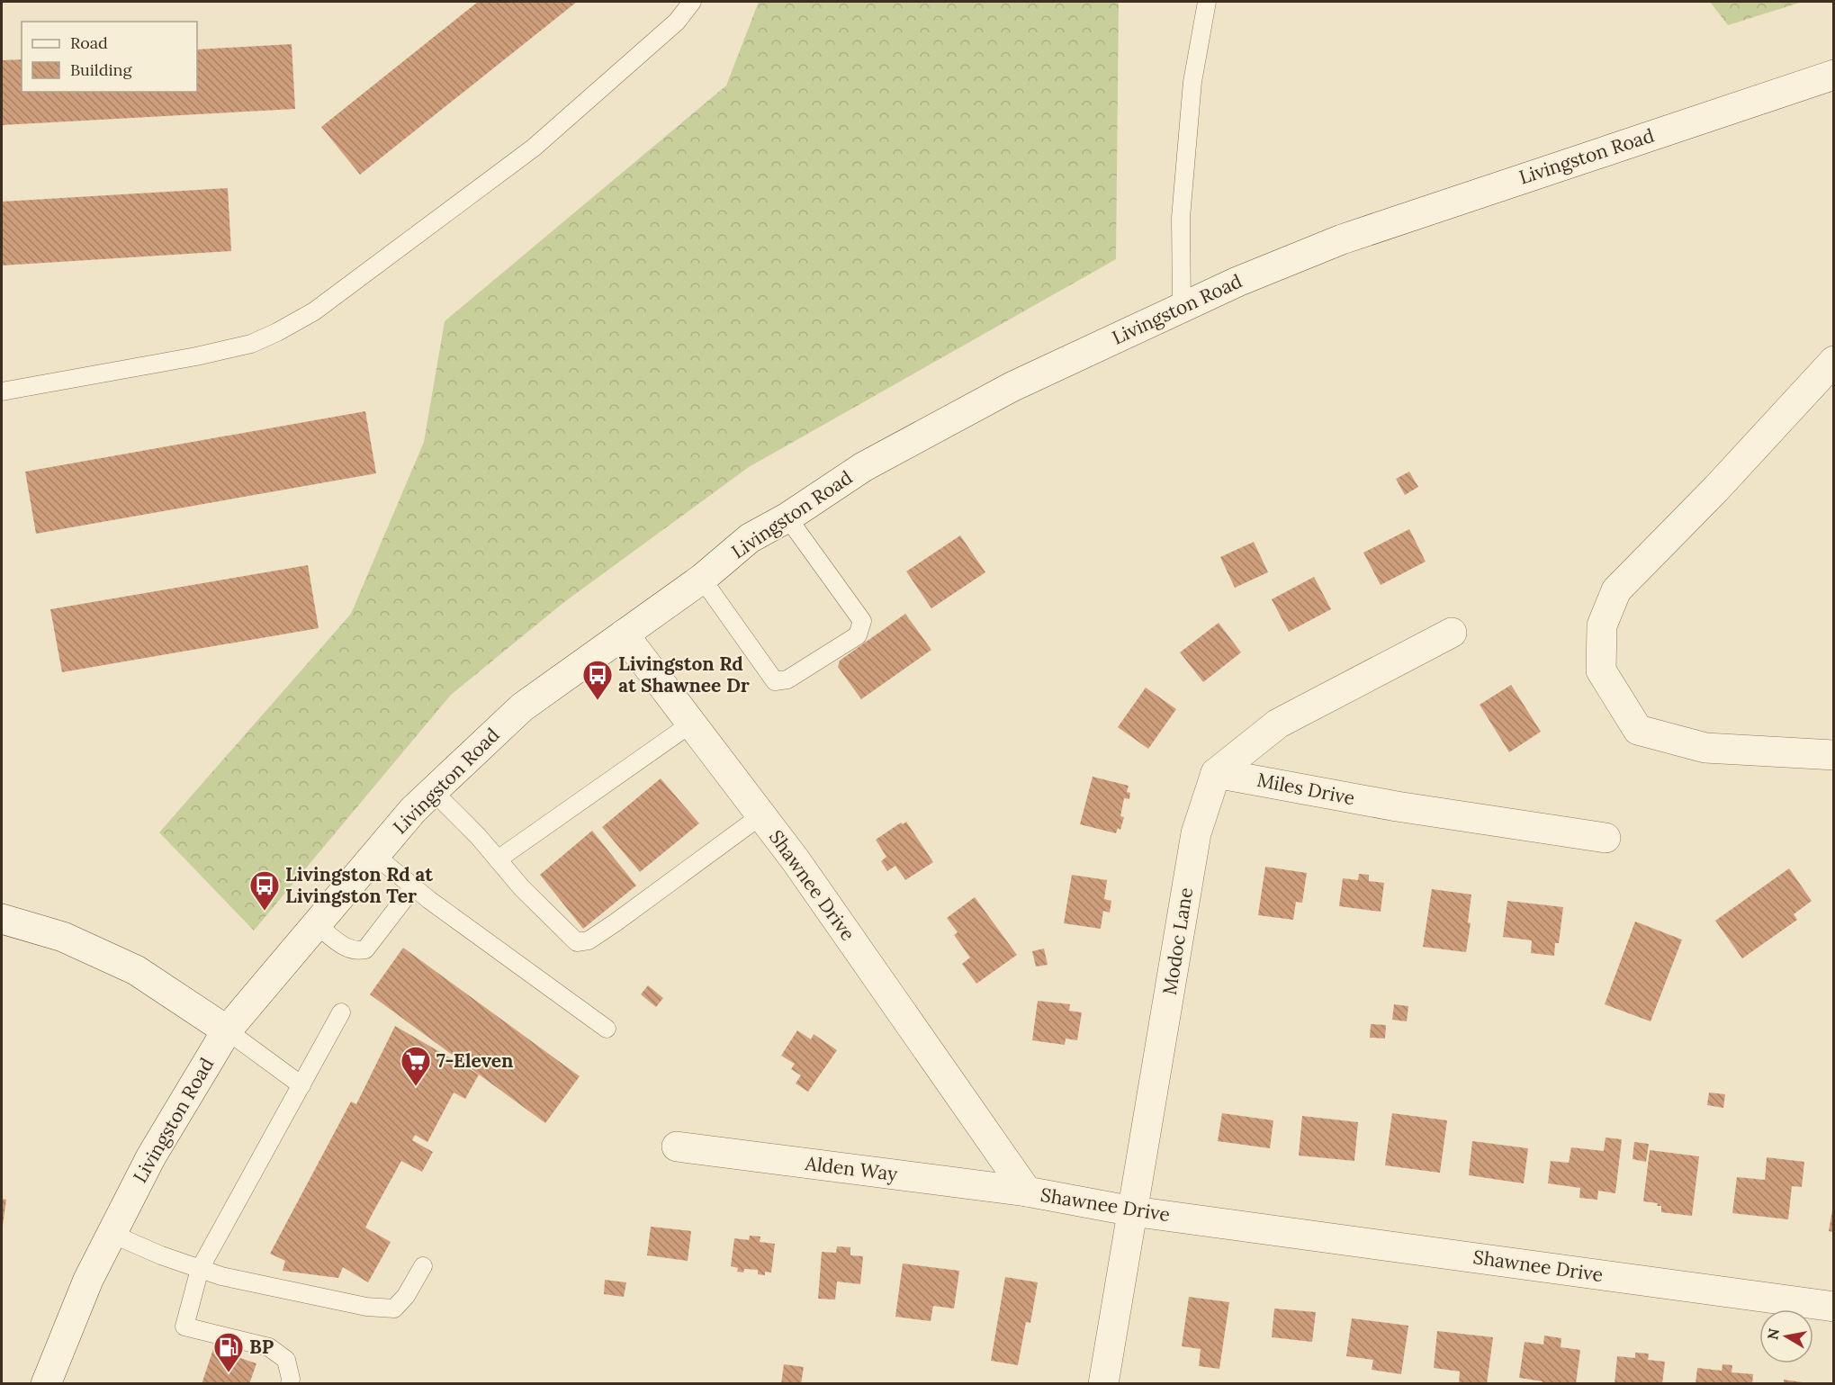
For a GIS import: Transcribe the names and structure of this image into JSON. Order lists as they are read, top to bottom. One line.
{"streets":{"street":["Livingston Road","Miles Drive","Shawnee Drive","Modoc Lane","Alden Way"]},"crossings":[["Livingston Road","Shawnee Drive"],["Miles Drive","Modoc Lane"],["Shawnee Drive","Modoc Lane"],["Shawnee Drive","Alden Way"]],"places":{"bus stop":["Livingston Rd at Shawnee Dr","Livingston Rd at Livingston Ter"],"supermarket":["7-Eleven"],"fuel station":["BP"]},"legend":["Road","Building"],"north":"left"}
